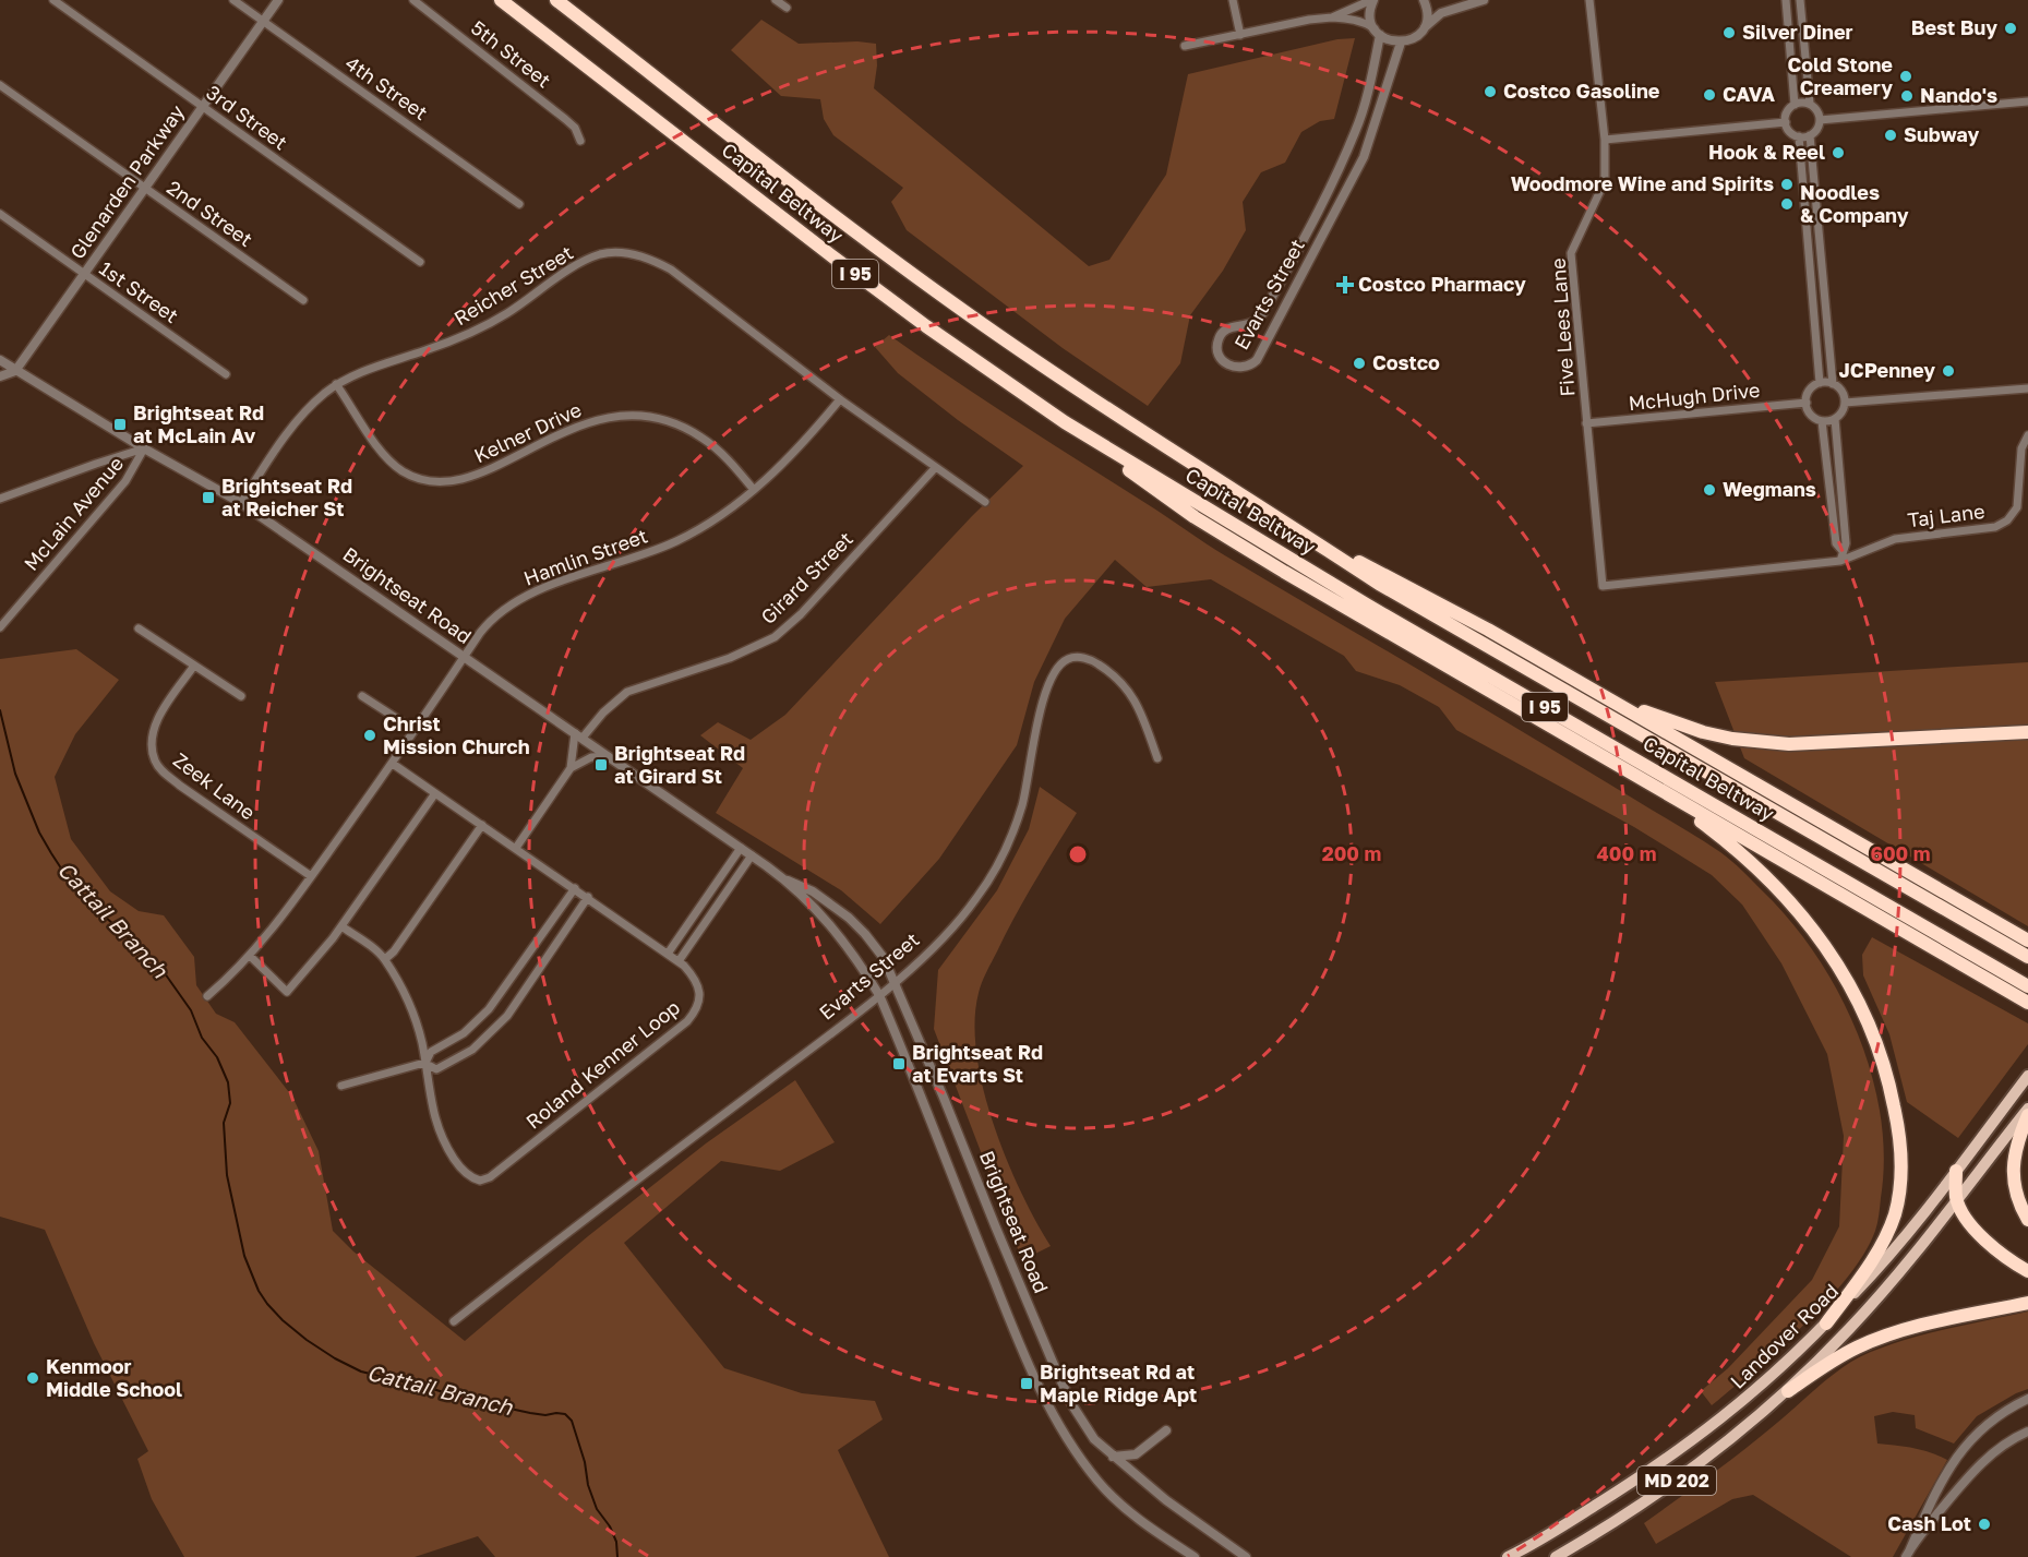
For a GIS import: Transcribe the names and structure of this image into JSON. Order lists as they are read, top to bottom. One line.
{"streets":{"highway":["Capital Beltway","I 95"],"main road":["Landover Road","MD 202"],"street":["5th Street","4th Street","3rd Street","Glenarden Parkway","2nd Street","Reicher Street","1st Street","Evarts Street","Five Lees Lane","McHugh Drive","Kelner Drive","McLain Avenue","Taj Lane","Hamlin Street","Girard Street","Brightseat Road","Zeek Lane","Roland Kenner Loop"]},"crossings":[["4th Street","Glenarden Parkway"],["3rd Street","Glenarden Parkway"],["Glenarden Parkway","2nd Street"],["Glenarden Parkway","1st Street"],["Glenarden Parkway","Brightseat Road"],["Reicher Street","Kelner Drive"],["Reicher Street","Hamlin Street"],["Reicher Street","Girard Street"],["Reicher Street","Brightseat Road"],["Evarts Street","Brightseat Road"],["Five Lees Lane","McHugh Drive"],["Five Lees Lane","Taj Lane"],["Kelner Drive","Hamlin Street"],["McLain Avenue","Brightseat Road"],["Hamlin Street","Brightseat Road"],["Hamlin Street","Zeek Lane"],["Hamlin Street","Roland Kenner Loop"],["Girard Street","Brightseat Road"]],"water":["Cattail Branch"],"places":{"other":["Best Buy","Silver Diner","Cold Stone Creamery","Costco Gasoline","CAVA","Nando's","Subway","Hook & Reel","Woodmore Wine and Spirits","Noodles & Company","Costco","JCPenney","Wegmans","Christ Mission Church","Kenmoor Middle School","Cash Lot"],"health":["Costco Pharmacy"],"transit":["Brightseat Rd at McLain Av","Brightseat Rd at Reicher St","Brightseat Rd at Girard St","Brightseat Rd at Evarts St","Brightseat Rd at Maple Ridge Apt"]},"rings":["200 m","400 m","600 m"]}
